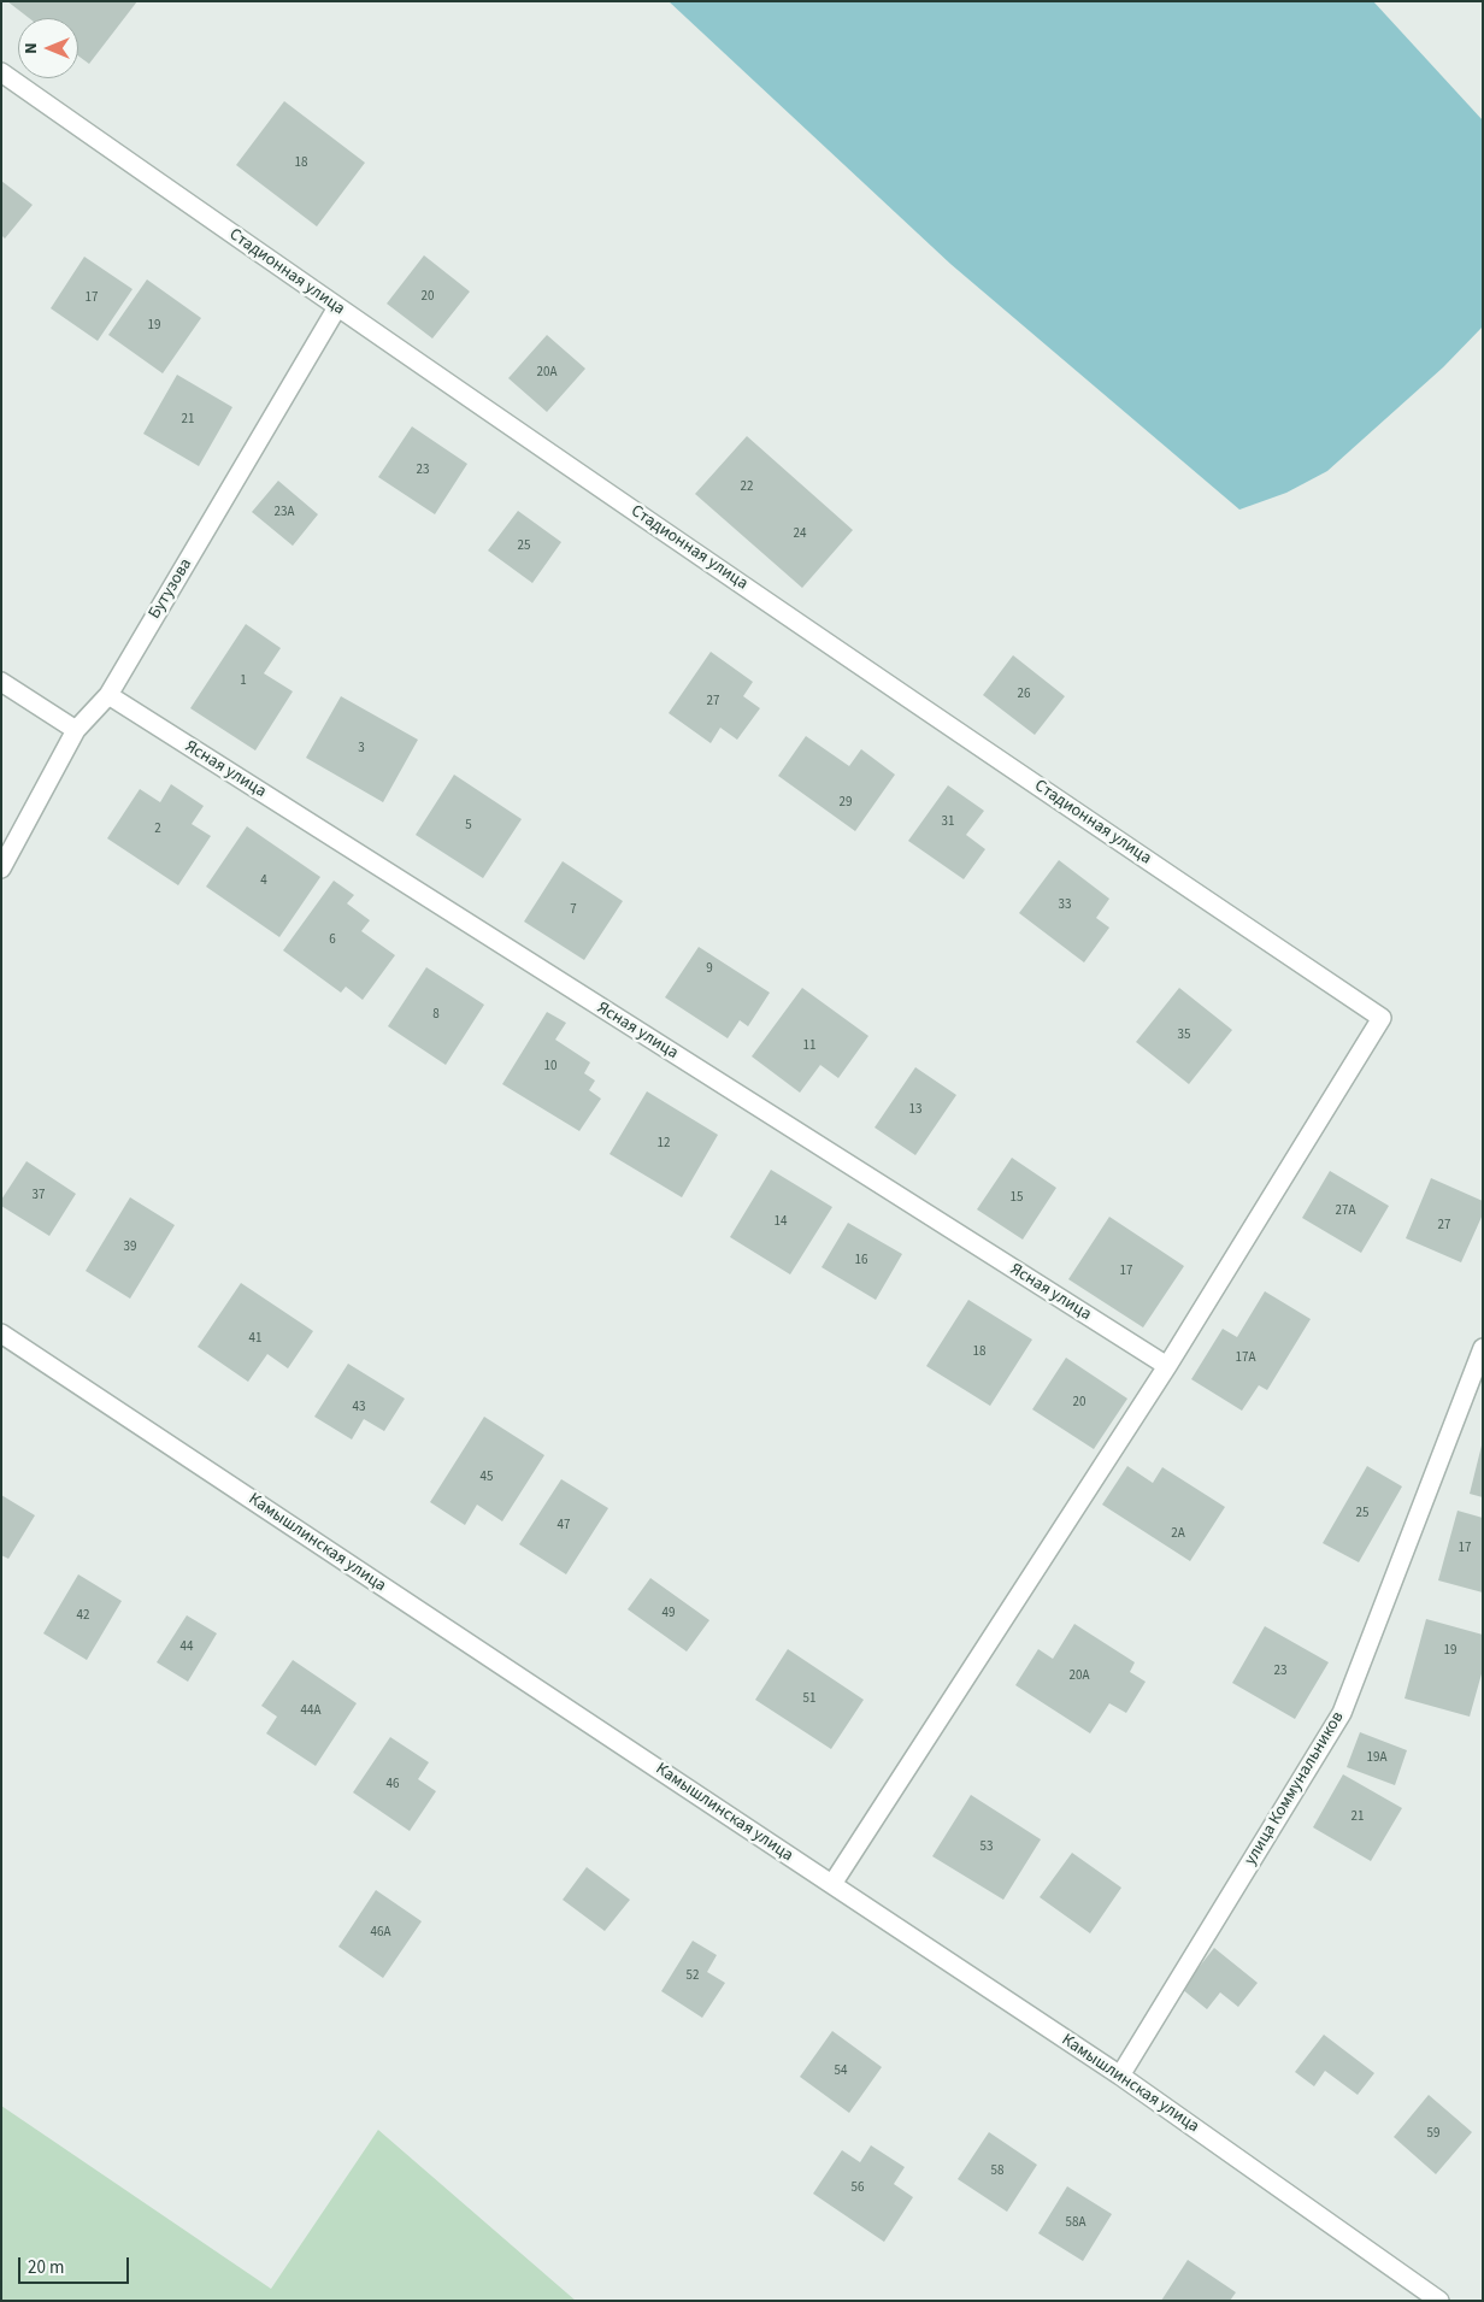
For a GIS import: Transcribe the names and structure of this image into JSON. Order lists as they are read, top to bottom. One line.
{"streets":{"street":["Стадионная улица","Бутузова","Ясная улица","Камышлинская улица","улица Коммунальников"]},"crossings":[["Стадионная улица","Бутузова"],["Стадионная улица","Ясная улица"],["Бутузова","Ясная улица"],["Камышлинская улица","улица Коммунальников"]],"house_numbers":["18","20","17","19","20А","21","23","22","23А","24","25","1","26","27","3","29","31","5","2","4","33","7","6","9","8","35","11","10","13","12","37","15","27А","14","27","39","16","17","41","18","17А","20","43","45","25","47","2А","17","49","42","44","19","23","20А","51","44А","19А","46","21","53","46А","52","54","59","58","56","58А"],"scale_bar":"20 m","north":"left"}
